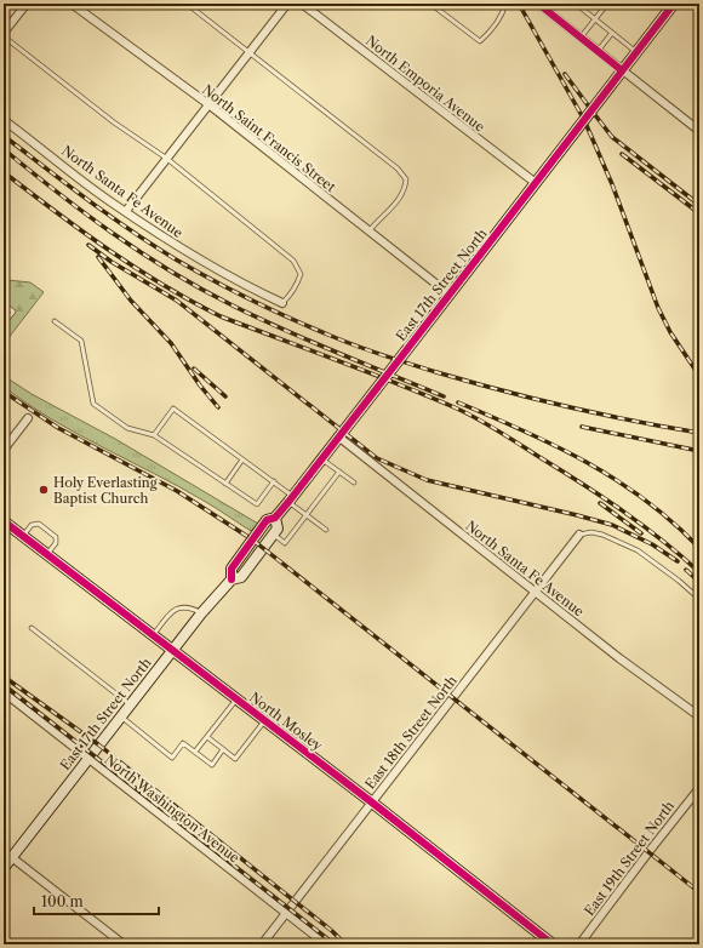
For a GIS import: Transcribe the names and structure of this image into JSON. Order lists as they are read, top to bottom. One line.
{"streets":{"street":["North Emporia Avenue","North Saint Francis Street","North Santa Fe Avenue","East 17th Street North","North Mosley","East 18th Street North","North Washington Avenue","East 19th Street North"]},"crossings":[["North Emporia Avenue","East 17th Street North"],["North Saint Francis Street","East 17th Street North"],["North Santa Fe Avenue","East 17th Street North"],["North Santa Fe Avenue","East 18th Street North"],["East 17th Street North","North Mosley"],["East 17th Street North","North Washington Avenue"],["North Mosley","East 18th Street North"],["East 18th Street North","North Washington Avenue"]],"places":["Holy Everlasting Baptist Church"],"scale_bar":"100 m"}
